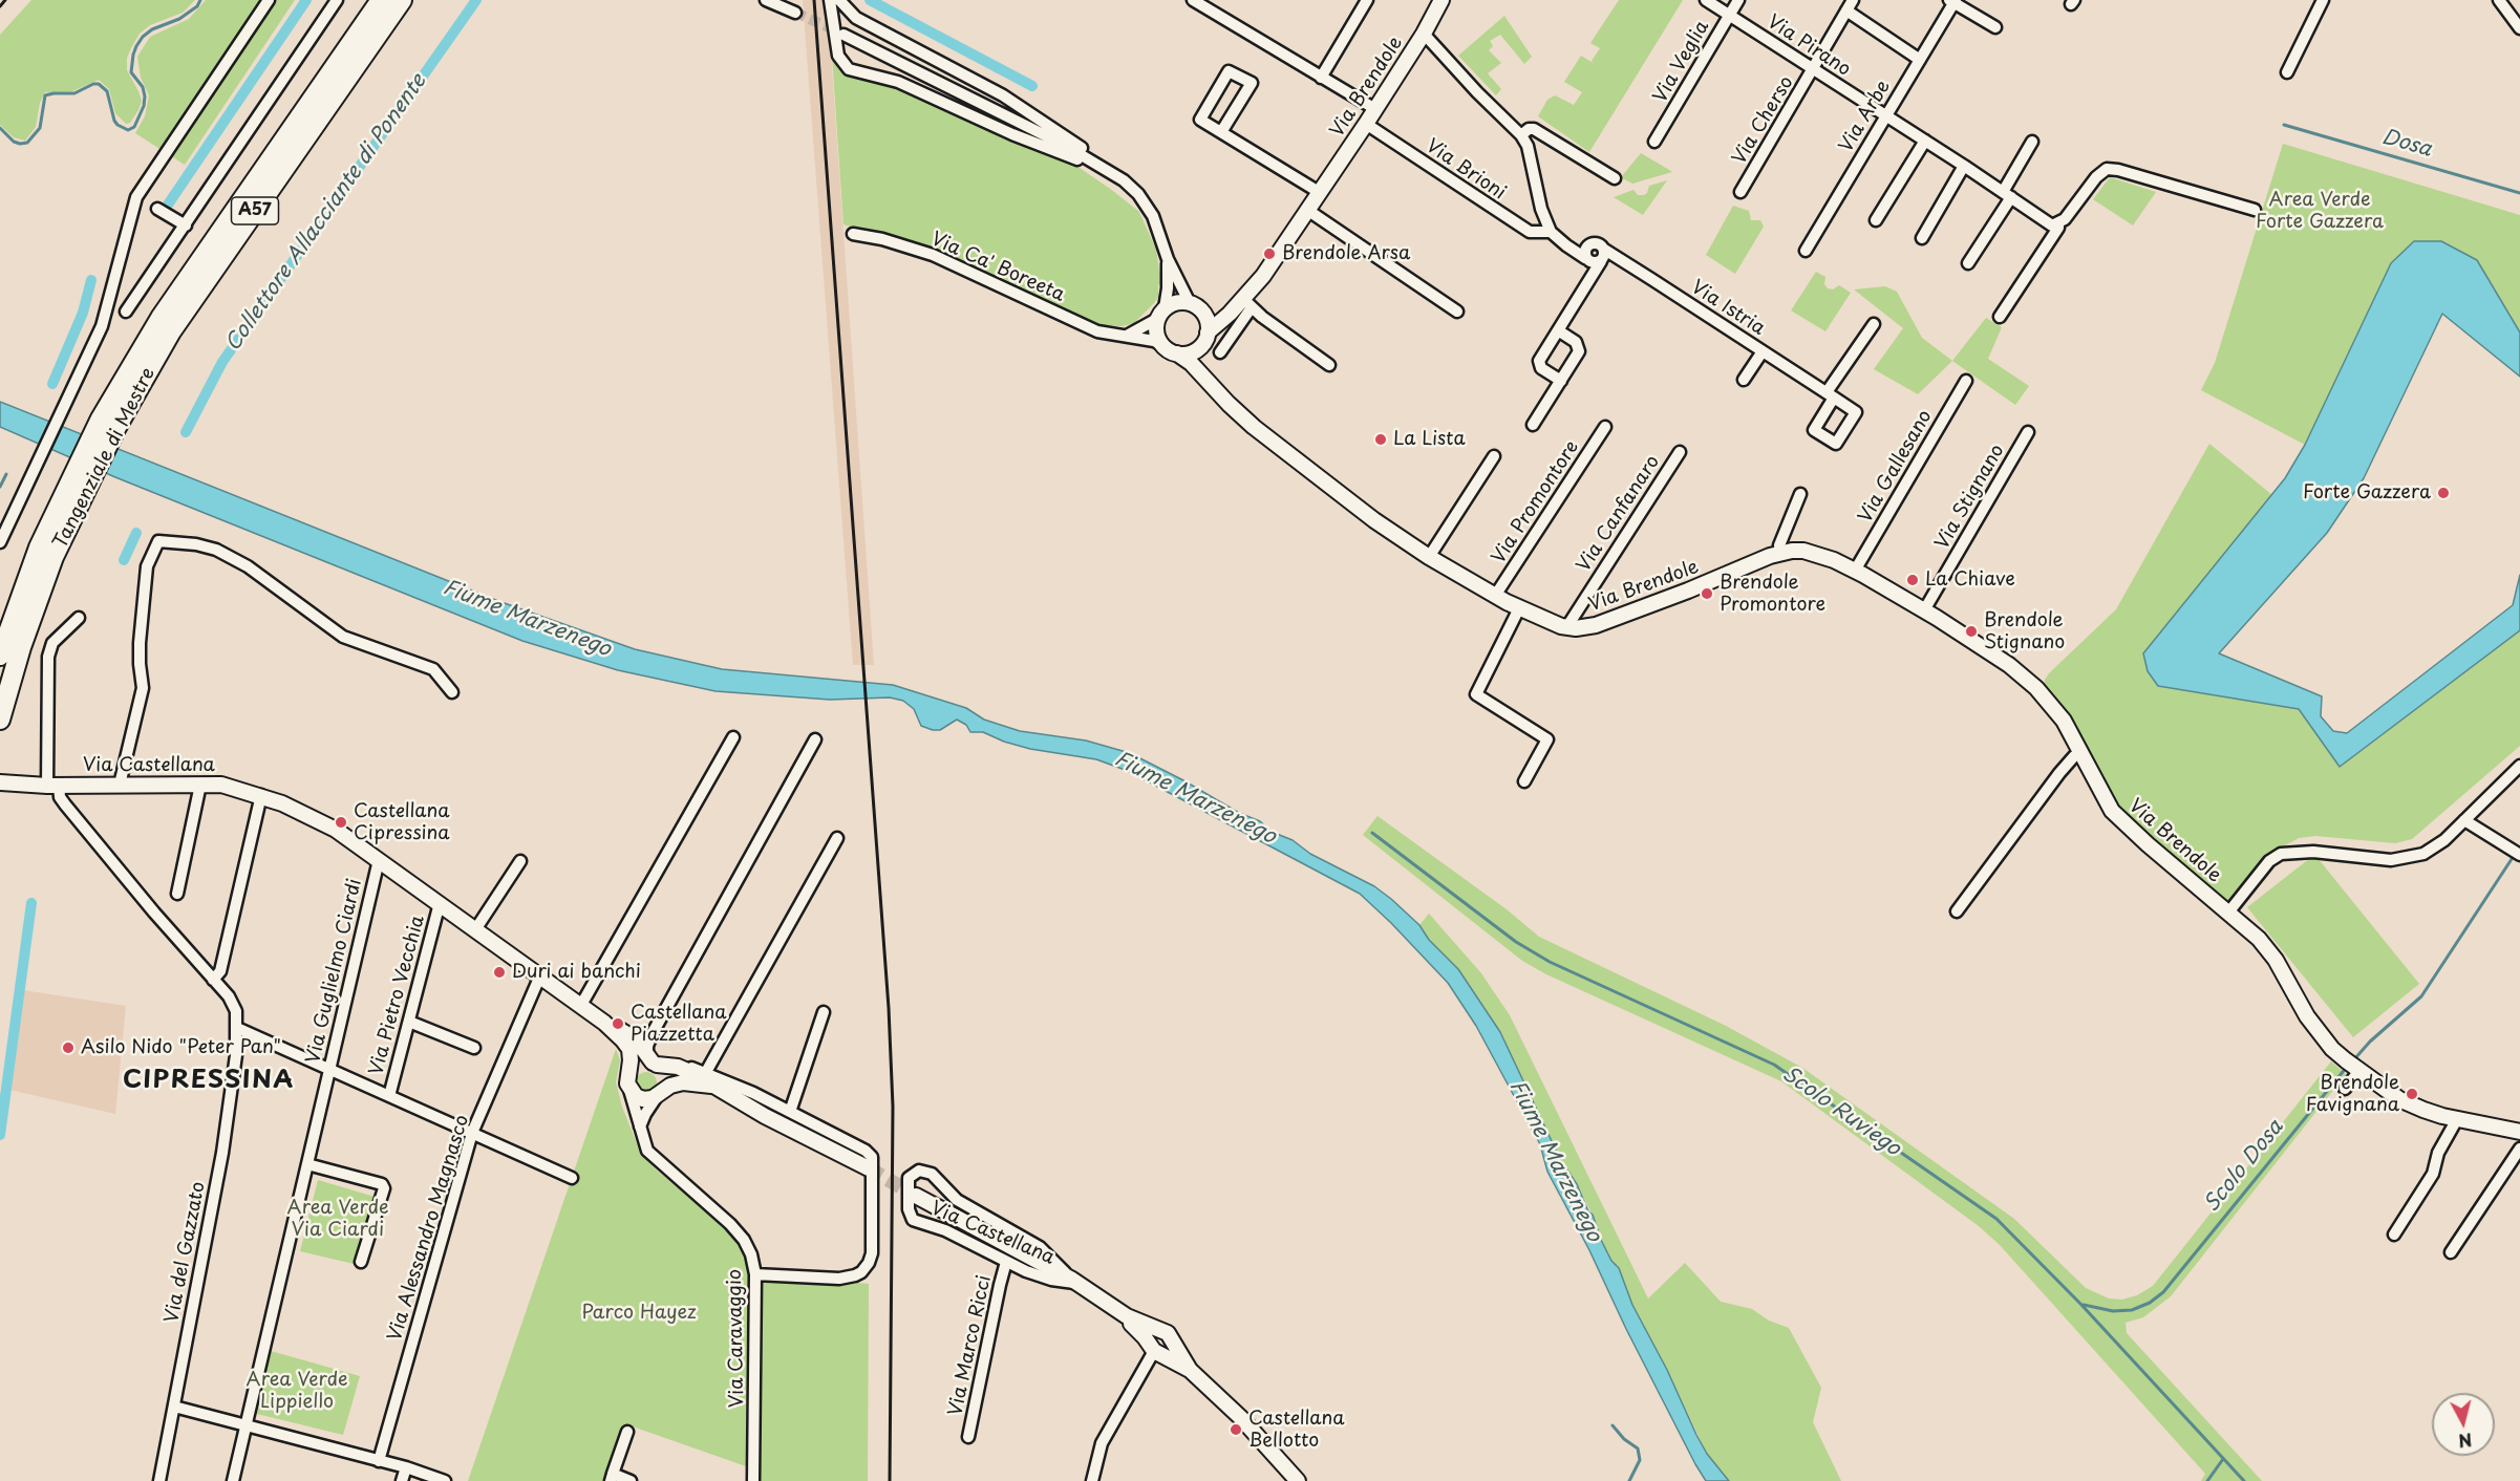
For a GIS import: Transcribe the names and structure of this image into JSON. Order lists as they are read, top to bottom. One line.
{"streets":{"highway":["A57","Tangenziale di Mestre"],"street":["Via Pirano","Via Veglia","Via Brendole","Via Arbe","Via Cherso","Via Brioni","Via Ca' Boreeta","Via Istria","Via Gallesano","Via Stignano","Via Promontore","Via Canfanaro","Via Castellana","Via Guglielmo Ciardi","Via Pietro Vecchia","Via Alessandro Magnasco","Via del Gazzato","Via Caravaggio","Via Marco Ricci"]},"crossings":[["Via Pirano","Via Veglia"],["Via Pirano","Via Arbe"],["Via Pirano","Via Cherso"],["Via Brendole","Via Brioni"],["Via Brendole","Via Ca' Boreeta"],["Via Brendole","Via Gallesano"],["Via Brendole","Via Stignano"],["Via Brendole","Via Promontore"],["Via Brendole","Via Canfanaro"],["Via Castellana","Via Guglielmo Ciardi"],["Via Castellana","Via Pietro Vecchia"],["Via Castellana","Via Alessandro Magnasco"],["Via Castellana","Via del Gazzato"],["Via Castellana","Via Caravaggio"],["Via Castellana","Via Marco Ricci"]],"districts":["CIPRESSINA"],"water":["Dosa","Collettore Allacciante di Ponente","Fiume Marzenego","Scolo Ruviego","Scolo Dosa"],"parks":["Area Verde Forte Gazzera","Area Verde Via Ciardi","Parco Hayez","Area Verde Lippiello"],"places":["Brendole Arsa","La Lista","Forte Gazzera","La Chiave","Brendole Promontore","Brendole Stignano","Castellana Cipressina","Duri ai banchi","Castellana Piazzetta","Asilo Nido \"Peter Pan\"","Brendole Favignana","Castellana Bellotto"],"north":"bottom"}
